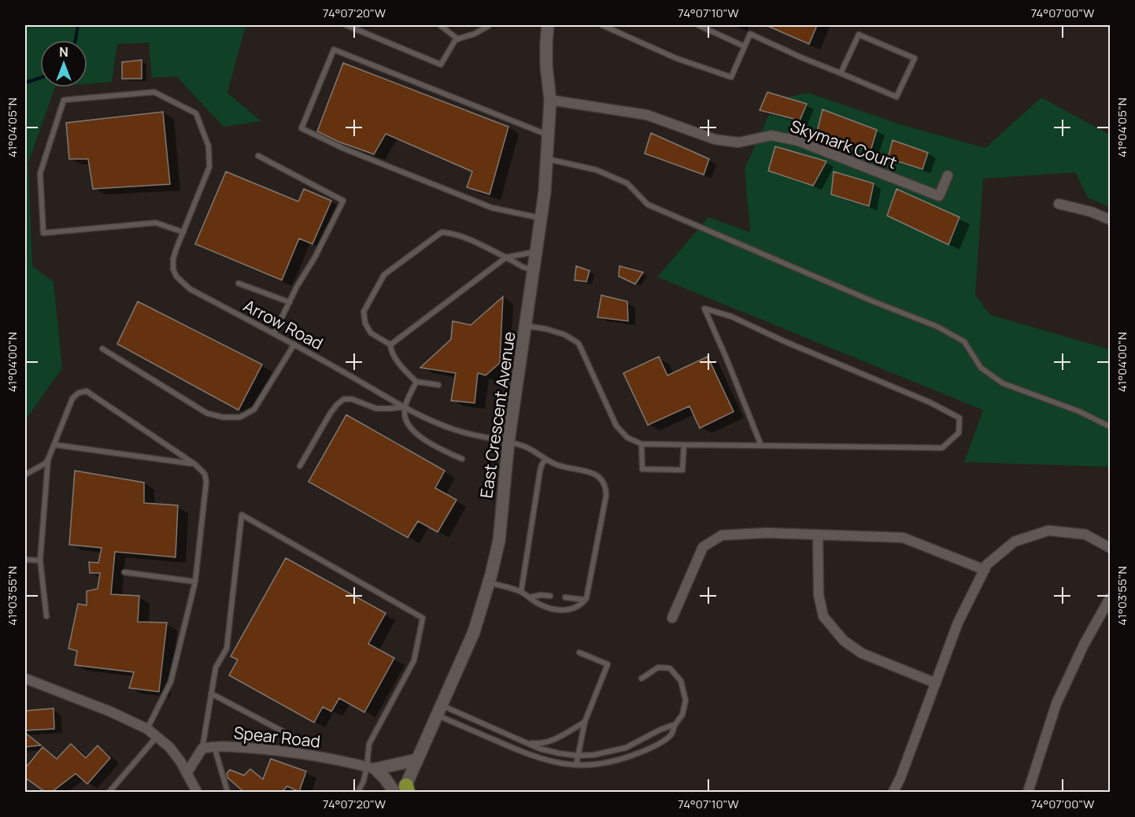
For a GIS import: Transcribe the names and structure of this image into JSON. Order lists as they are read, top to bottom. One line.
{"streets":{"street":["Skymark Court","East Crescent Avenue","Spear Road"],"lane":["Arrow Road"]},"crossings":[["Skymark Court","East Crescent Avenue"],["Arrow Road","East Crescent Avenue"]],"north":"top","coordinates":["74°07'20\"W","74°07'10\"W","74°07'00\"W","41°04'05\"N","41°04'00\"N","41°03'55\"N"]}
